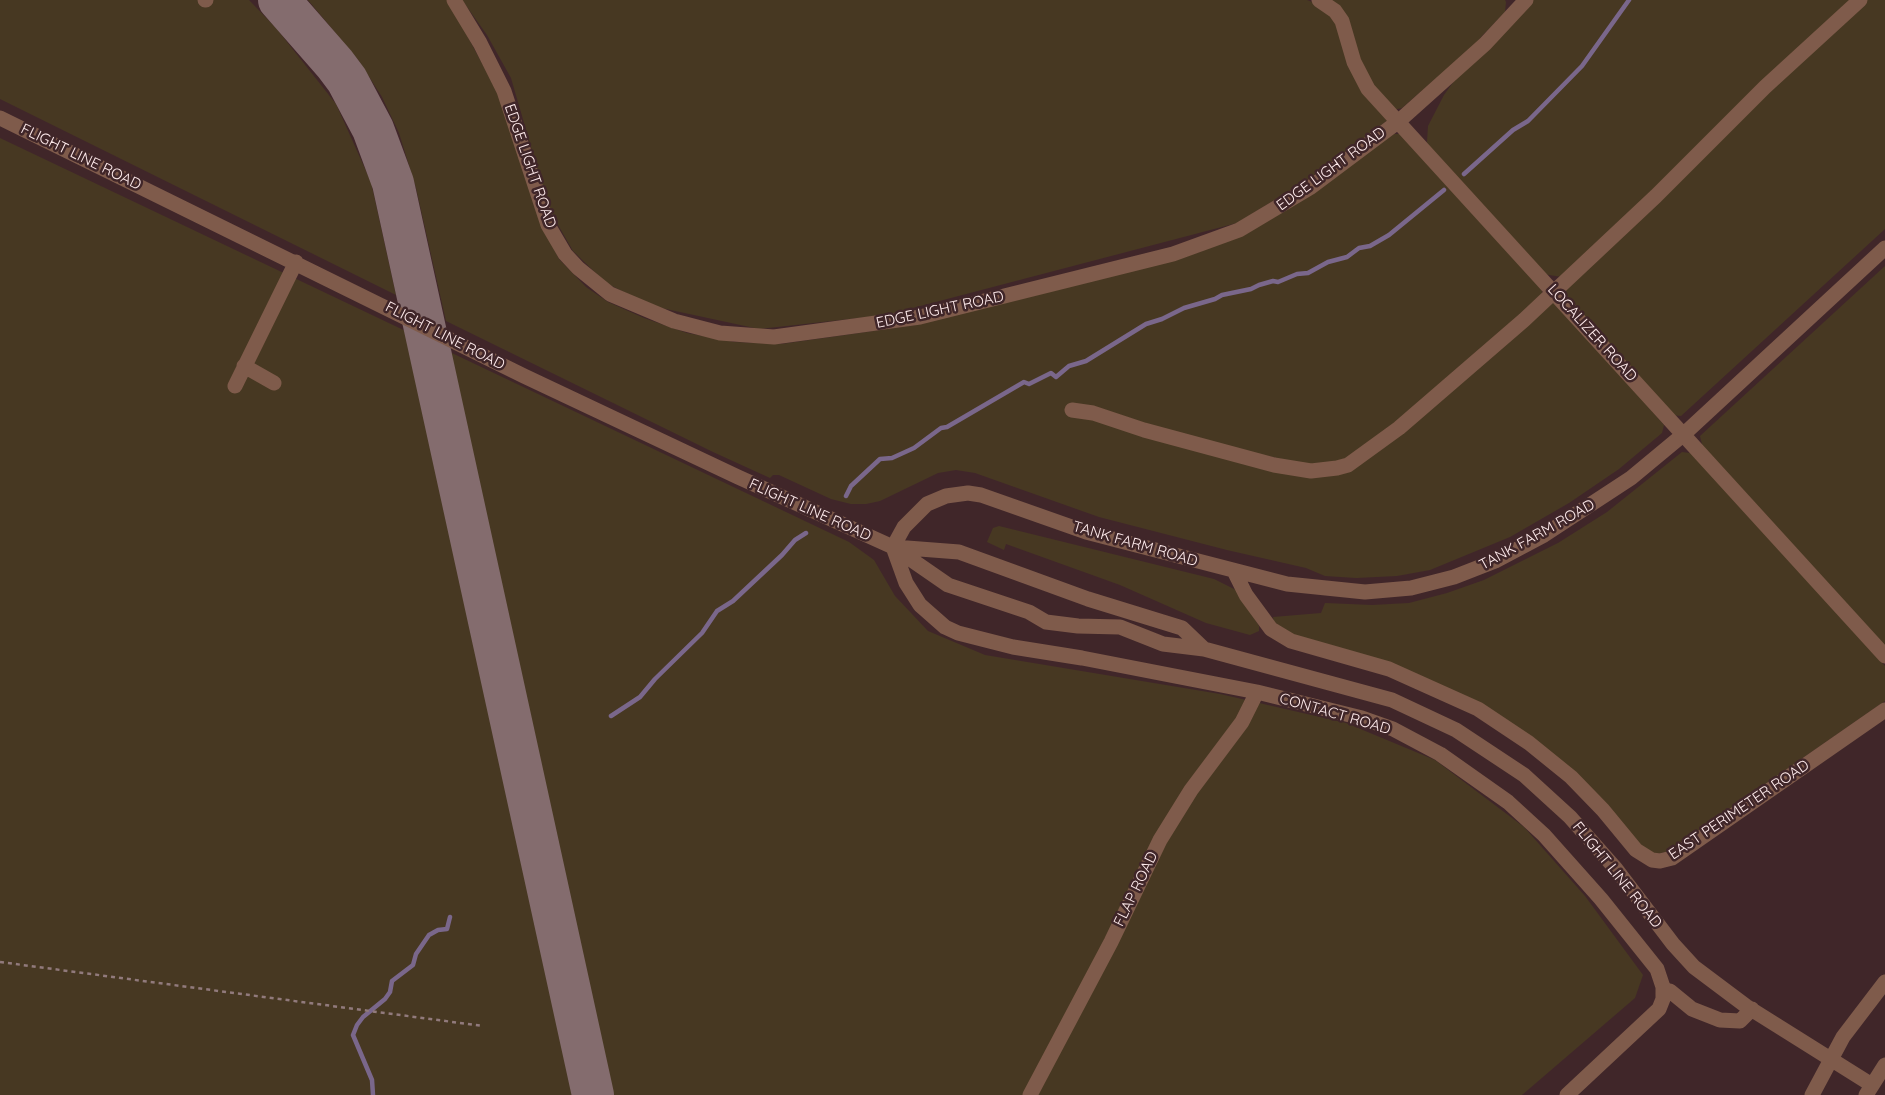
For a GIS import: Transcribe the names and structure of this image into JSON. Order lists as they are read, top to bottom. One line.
{"streets":{"street":["FLIGHT LINE ROAD","EDGE LIGHT ROAD","LOCALIZER ROAD","TANK FARM ROAD","CONTACT ROAD","EAST PERIMETER ROAD","FLAP ROAD"]},"crossings":[["FLIGHT LINE ROAD","TANK FARM ROAD"],["FLIGHT LINE ROAD","CONTACT ROAD"],["EDGE LIGHT ROAD","LOCALIZER ROAD"],["LOCALIZER ROAD","TANK FARM ROAD"],["TANK FARM ROAD","CONTACT ROAD"],["TANK FARM ROAD","EAST PERIMETER ROAD"],["CONTACT ROAD","FLAP ROAD"]]}
